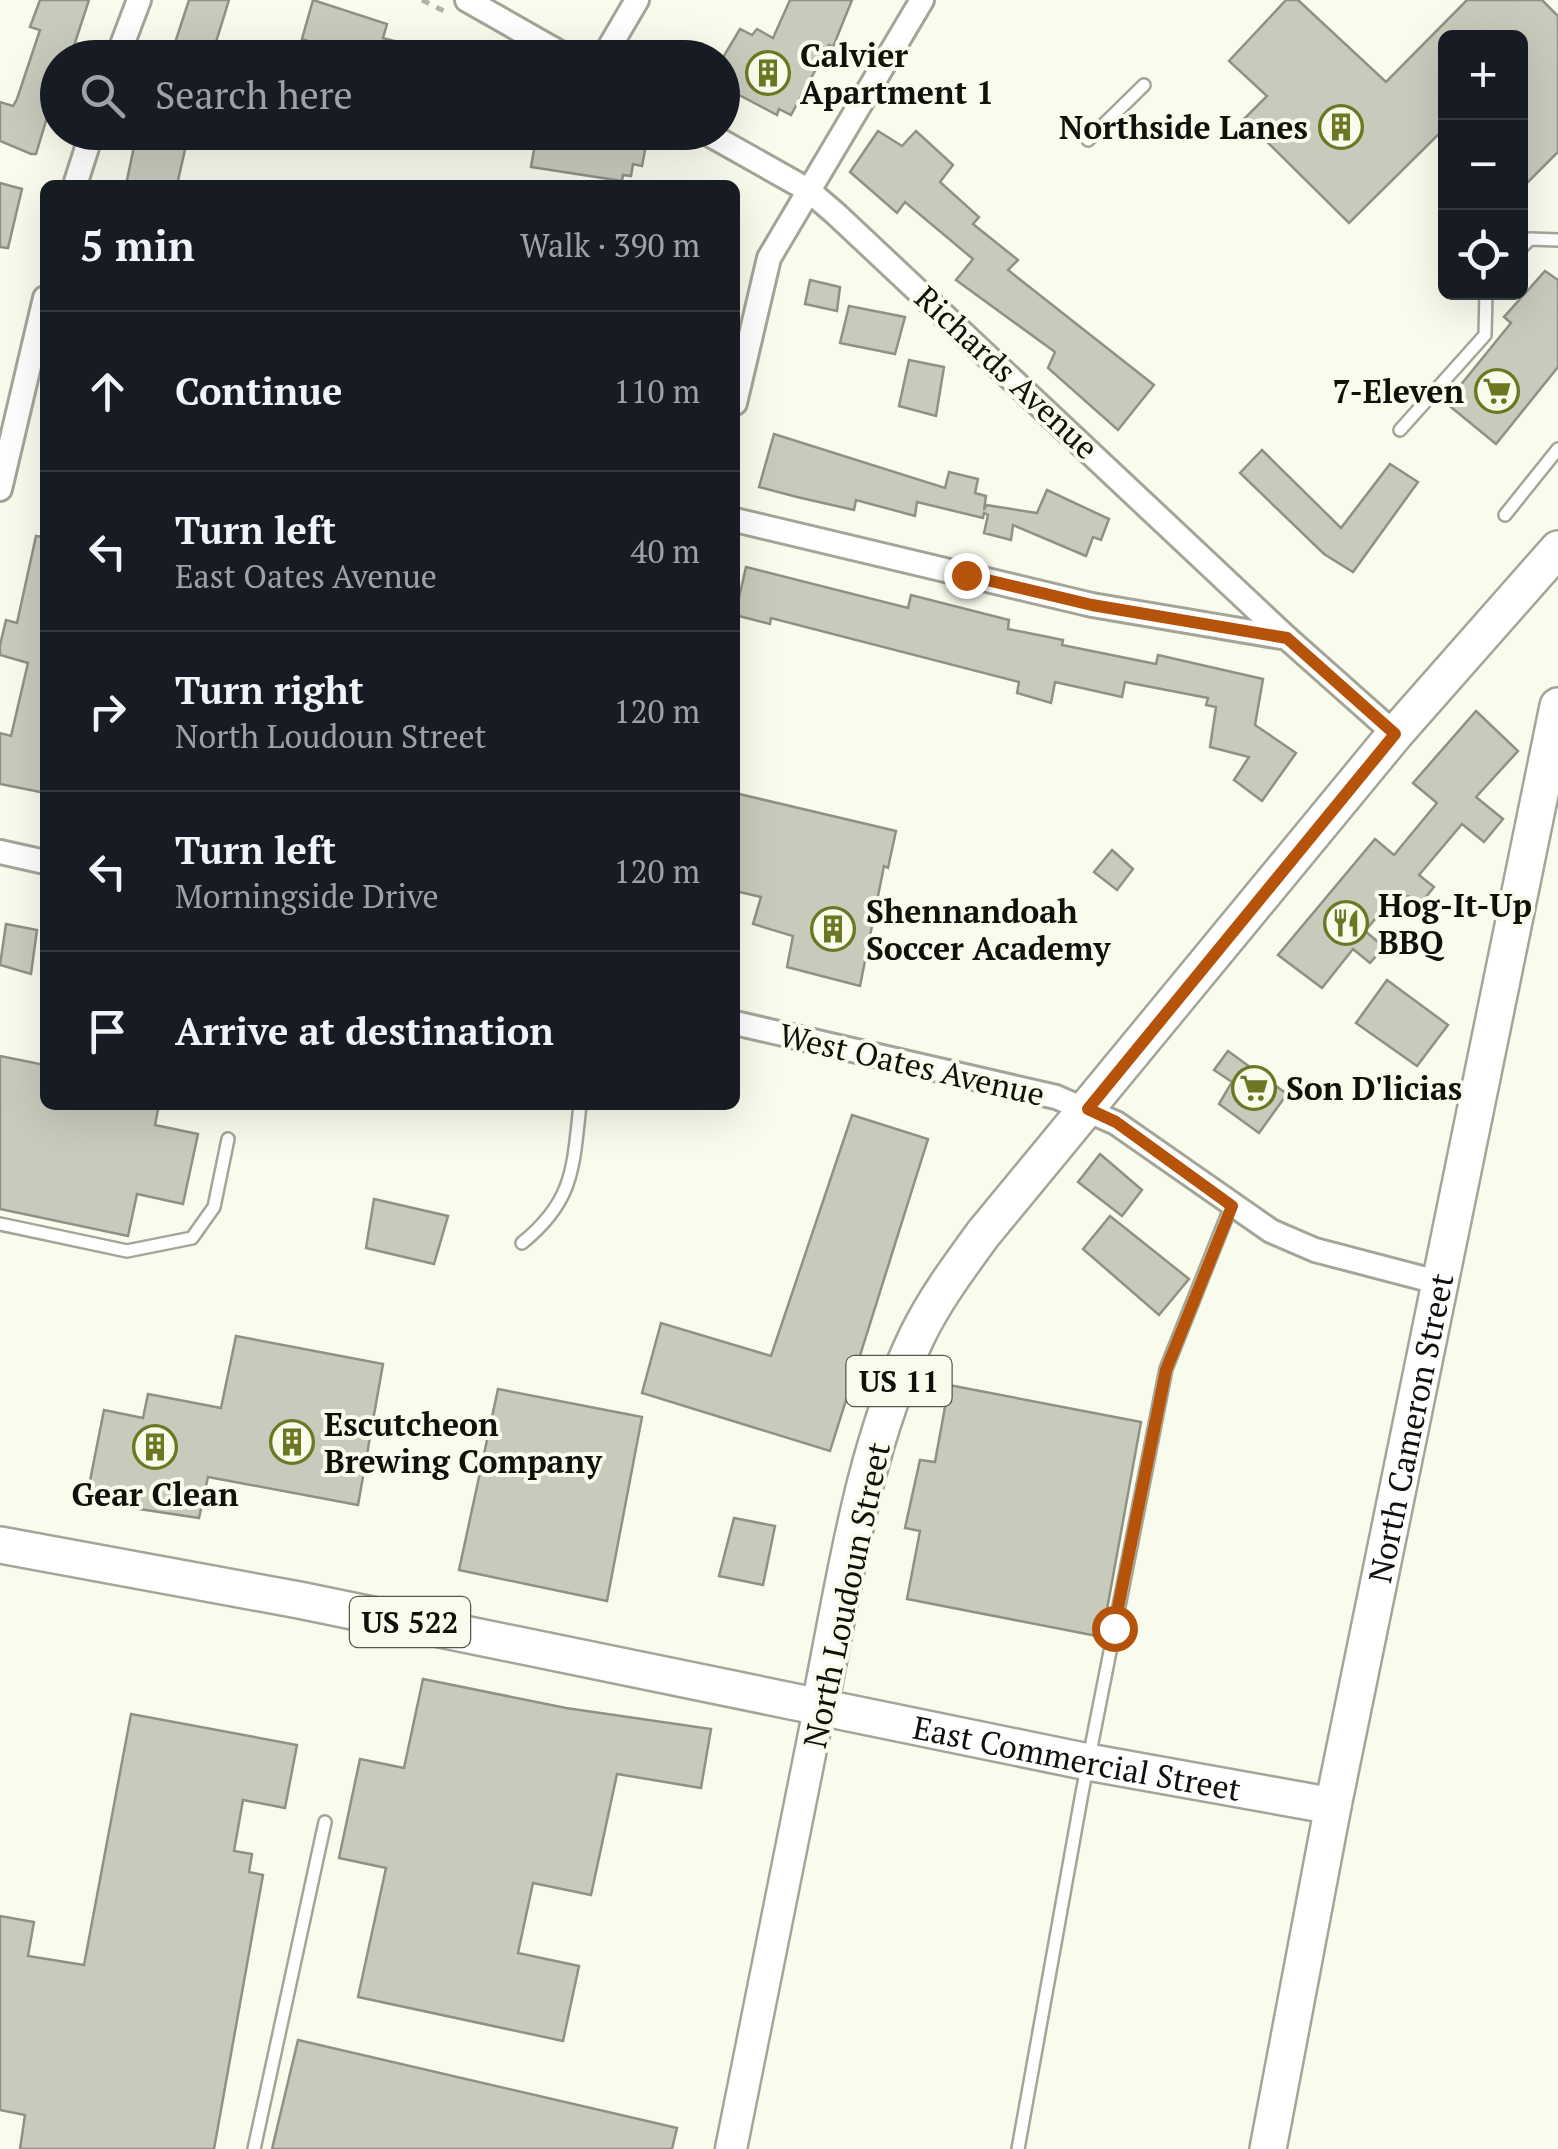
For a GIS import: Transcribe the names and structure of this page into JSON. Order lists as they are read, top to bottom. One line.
{"streets":{"main road":["US 11","North Cameron Street","North Loudoun Street","US 522","East Commercial Street"],"street":["Richards Avenue","West Oates Avenue"]},"crossings":[["Richards Avenue","North Loudoun Street"],["West Oates Avenue","North Cameron Street"],["West Oates Avenue","North Loudoun Street"],["North Cameron Street","East Commercial Street"],["North Loudoun Street","US 522"],["North Loudoun Street","East Commercial Street"],["US 522","East Commercial Street"]],"places":{"building":["Calvier Apartment 1","Northside Lanes","Shennandoah Soccer Academy","Escutcheon Brewing Company","Gear Clean"],"supermarket":["7-Eleven","Son D'licias"],"restaurant":["Hog-It-Up BBQ"]},"page":{"map_buttons":["+","−"],"search":"Search here","heading":["5 min","Walk · 390 m"],"list":[["Continue","110 m"],["Turn left","East Oates Avenue","40 m"],["Turn right","North Loudoun Street","120 m"],["Turn left","Morningside Drive","120 m"],"Arrive at destination"]}}
